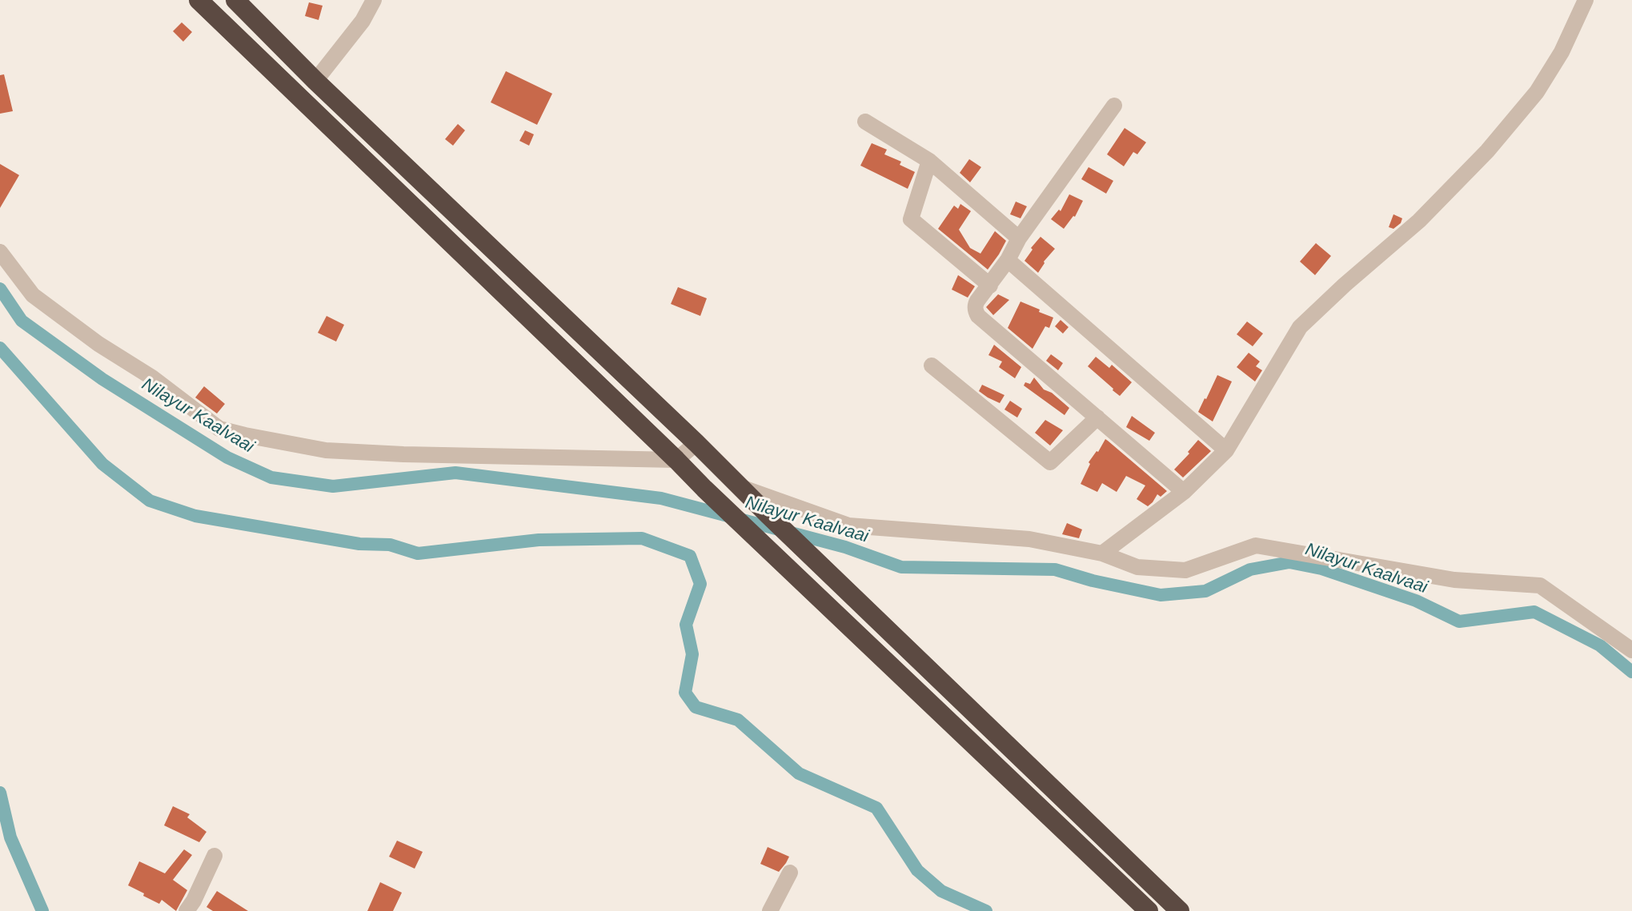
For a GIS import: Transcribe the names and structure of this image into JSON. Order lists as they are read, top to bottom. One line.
{"water":["Nilayur Kaalvaai"]}
